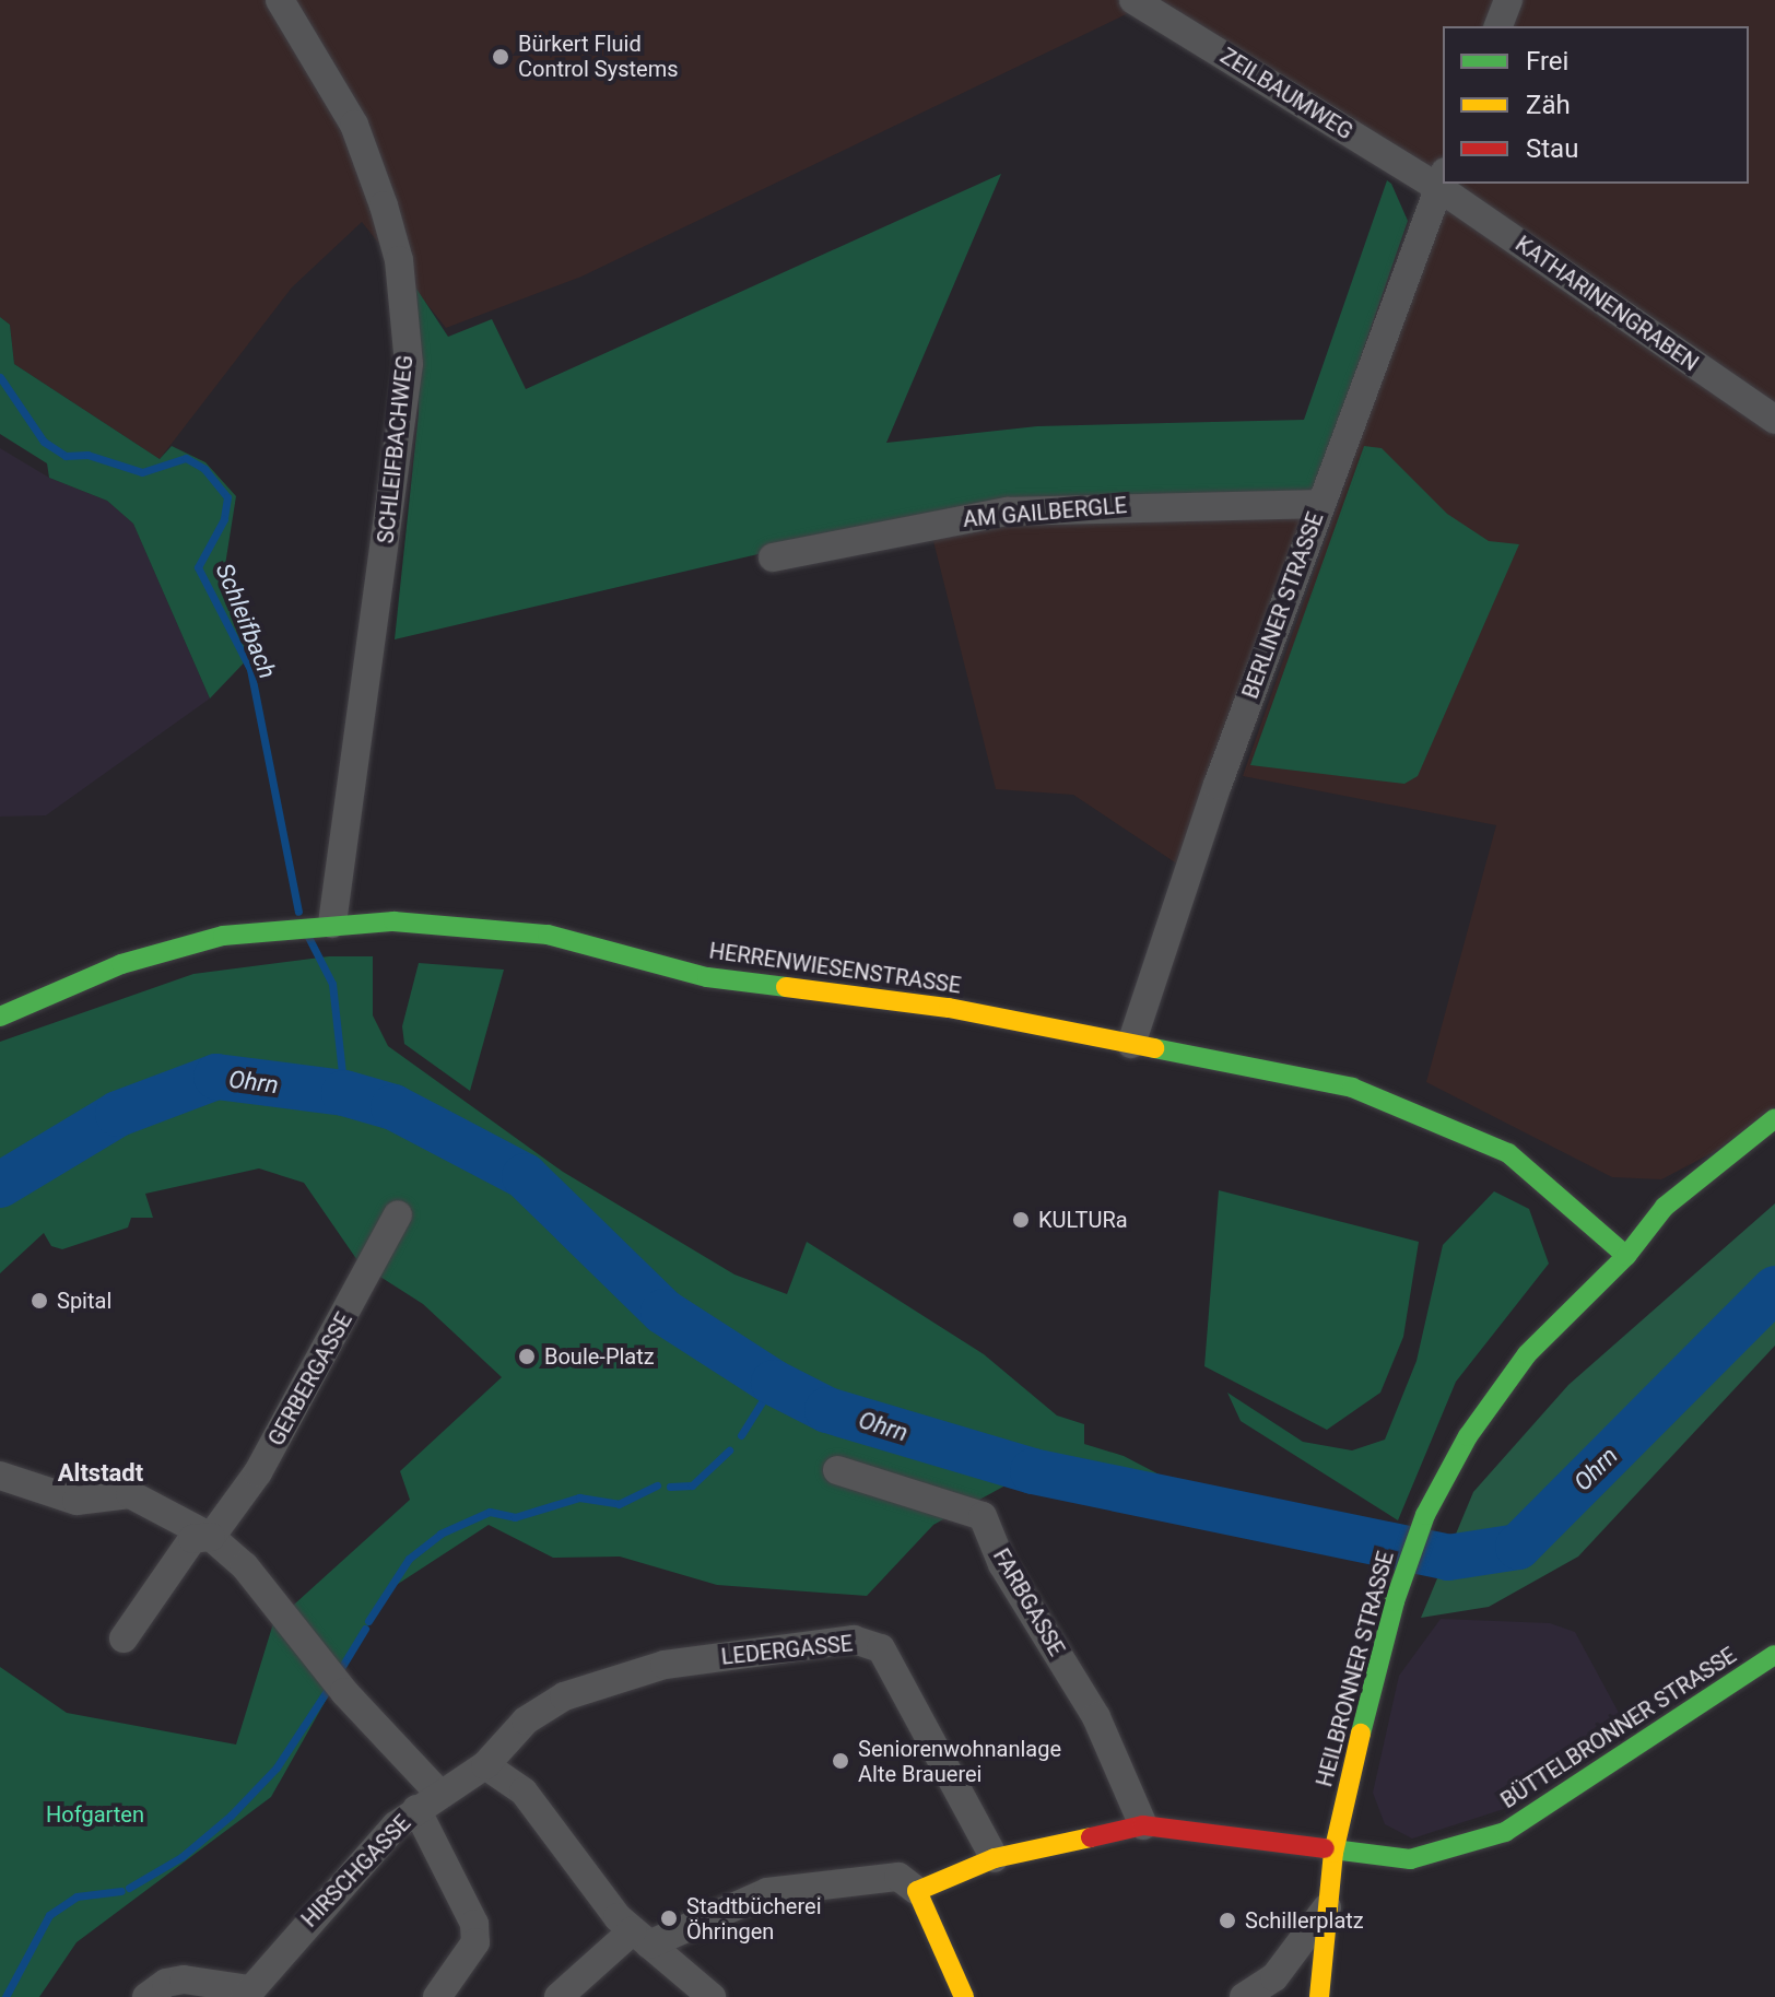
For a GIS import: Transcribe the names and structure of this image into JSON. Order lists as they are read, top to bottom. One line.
{"streets":{"street":["ZEILBAUMWEG","KATHARINENGRABEN","SCHLEIFBACHWEG","AM GAILBERGLE","BERLINER STRASSE","HERRENWIESENSTRASSE","GERBERGASSE","FARBGASSE","LEDERGASSE","HEILBRONNER STRASSE","BÜTTELBRONNER STRASSE","HIRSCHGASSE"]},"crossings":[["ZEILBAUMWEG","BERLINER STRASSE"],["SCHLEIFBACHWEG","HERRENWIESENSTRASSE"],["AM GAILBERGLE","BERLINER STRASSE"],["BERLINER STRASSE","HERRENWIESENSTRASSE"],["HERRENWIESENSTRASSE","HEILBRONNER STRASSE"],["FARBGASSE","BÜTTELBRONNER STRASSE"],["LEDERGASSE","HIRSCHGASSE"],["HEILBRONNER STRASSE","BÜTTELBRONNER STRASSE"]],"districts":["Altstadt"],"water":["Schleifbach","Ohrn"],"parks":["Hofgarten"],"places":["Bürkert Fluid Control Systems","KULTURa","Spital","Boule-Platz","Seniorenwohnanlage Alte Brauerei","Stadtbücherei Öhringen","Schillerplatz"],"legend":["Frei","Zäh","Stau"]}
